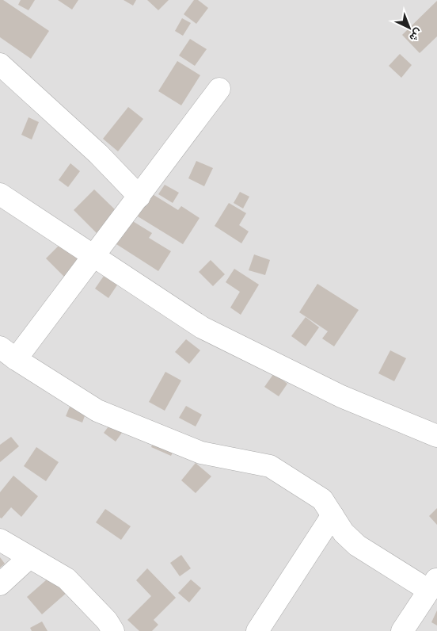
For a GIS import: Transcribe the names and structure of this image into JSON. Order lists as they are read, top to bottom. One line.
{"north":"bottom right"}
